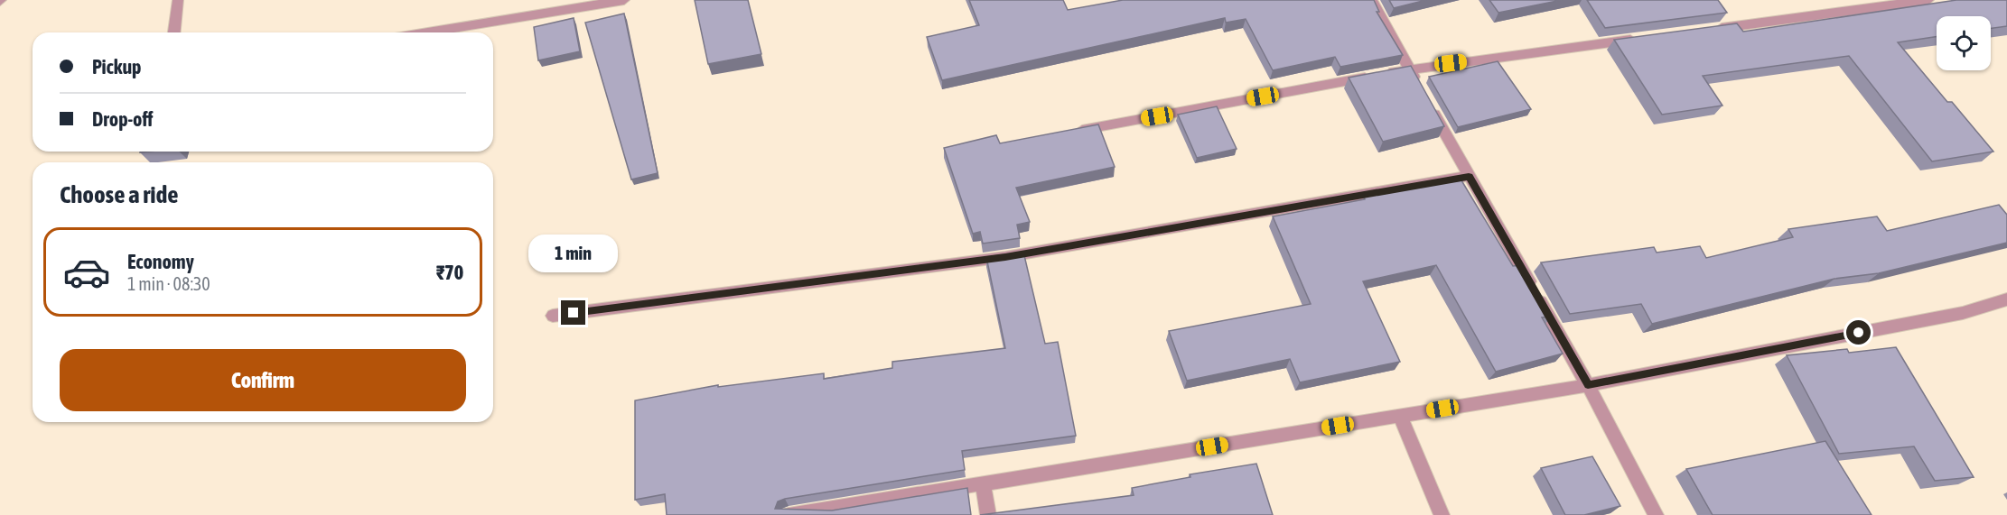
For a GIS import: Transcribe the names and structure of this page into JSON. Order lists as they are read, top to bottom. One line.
{"page":{"banner":["Pickup","Drop-off"],"heading":"Choose a ride","list":[{"name":"Economy","note":"1 min · 08:30","value":"₹70"}],"bubble":"1 min","buttons":"Confirm"}}
